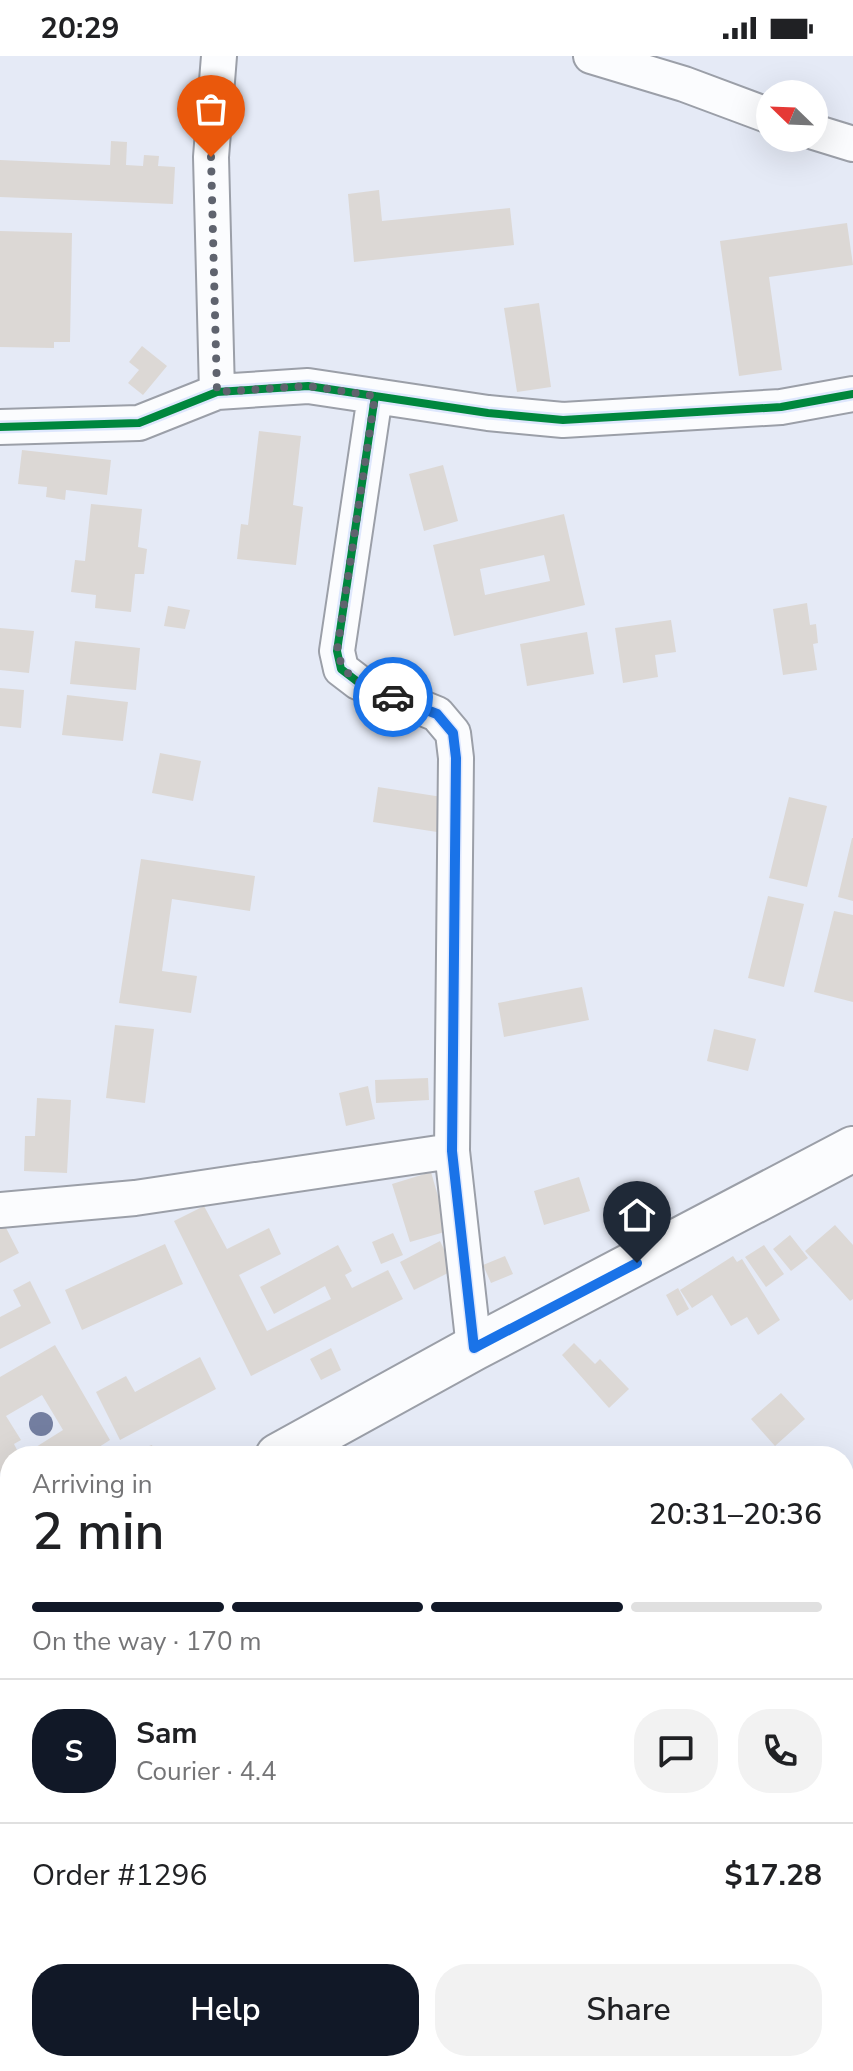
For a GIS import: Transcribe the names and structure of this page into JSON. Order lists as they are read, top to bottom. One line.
{"north":"top left","page":{"status":"20:29","heading":["2 min","Arriving in","20:31–20:36"],"panel":["Sam","Courier · 4.4","Order #1296","$17.28"],"bar":"On the way · 170 m","round":"S","buttons":["Help","Share"]}}
